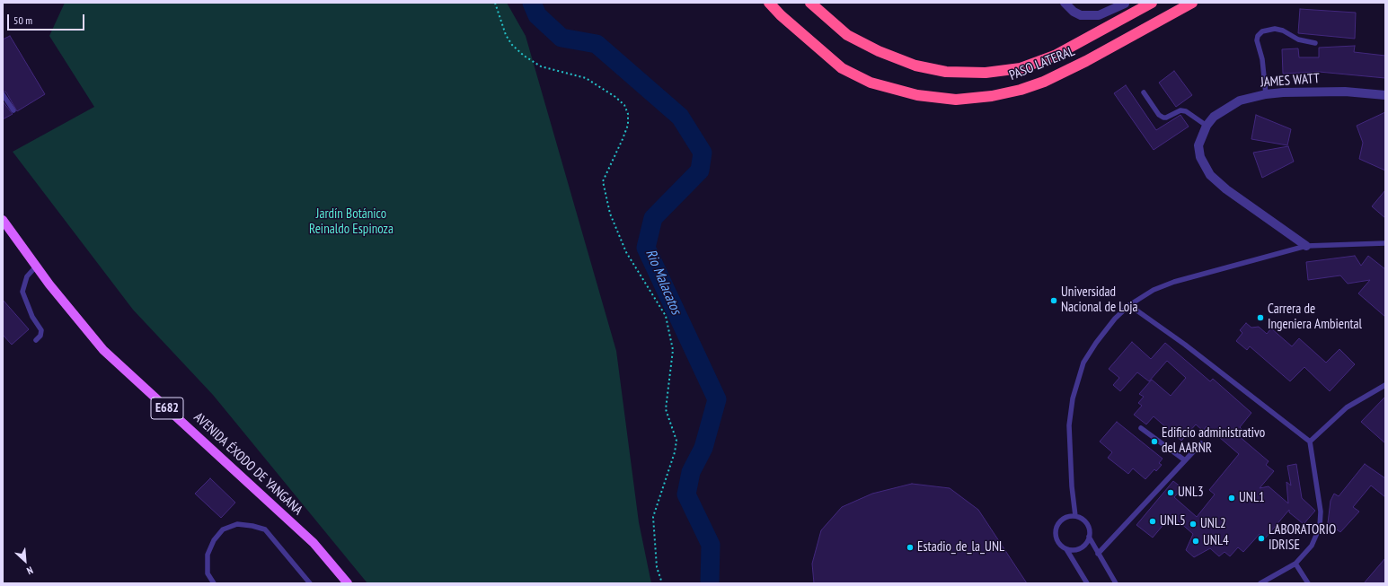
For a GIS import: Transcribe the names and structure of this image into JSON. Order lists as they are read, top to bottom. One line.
{"streets":{"highway":["PASO LATERAL"],"main road":["E682","AVENIDA ÉXODO DE YANGANA"],"street":["JAMES WATT"]},"water":["Rio Malacatos"],"parks":["Jardín Botánico Reinaldo Espinoza"],"places":["Universidad Nacional de Loja","Carrera de Ingeniera Ambiental","Edificio administrativo del AARNR","UNL3","UNL1","UNL5","UNL2","LABORATORIO IDRISE","UNL4","Estadio_de_la_UNL"],"scale_bar":"50 m","north":"bottom right"}
